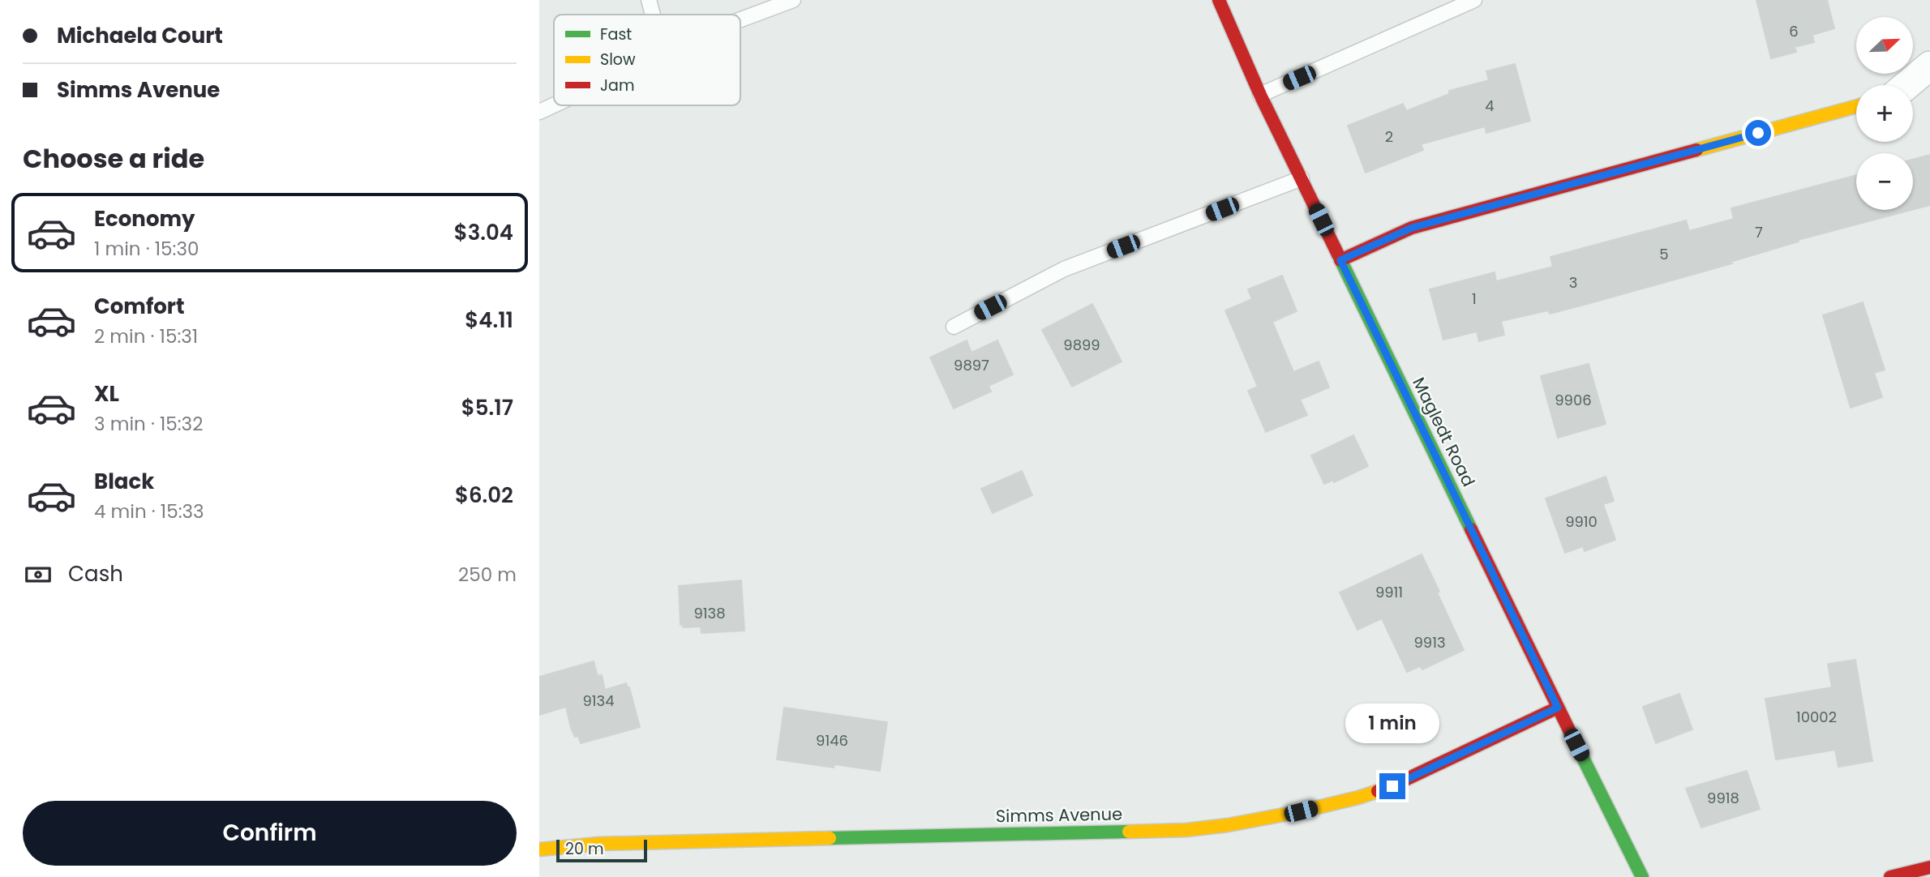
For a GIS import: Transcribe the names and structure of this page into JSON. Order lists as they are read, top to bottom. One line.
{"streets":{"street":["Magledt Road","Simms Avenue"]},"crossings":[["Magledt Road","Simms Avenue"]],"house_numbers":["6","4","2","7","5","3","1","9899","9897","9906","9910","9911","9138","9913","9134","10002","9146","9918"],"legend":["Fast","Slow","Jam"],"scale_bar":"20 m","north":"top right","page":{"banner":["Michaela Court","Simms Avenue"],"map_buttons":["+","−"],"heading":"Choose a ride","list":[{"name":"Economy","note":"1 min · 15:30","value":"$3.04"},{"name":"Comfort","note":"2 min · 15:31","value":"$4.11"},{"name":"XL","note":"3 min · 15:32","value":"$5.17"},{"name":"Black","note":"4 min · 15:33","value":"$6.02"}],"pay":["Cash","250 m"],"bubble":"1 min","buttons":"Confirm","scale":"20 m"}}
